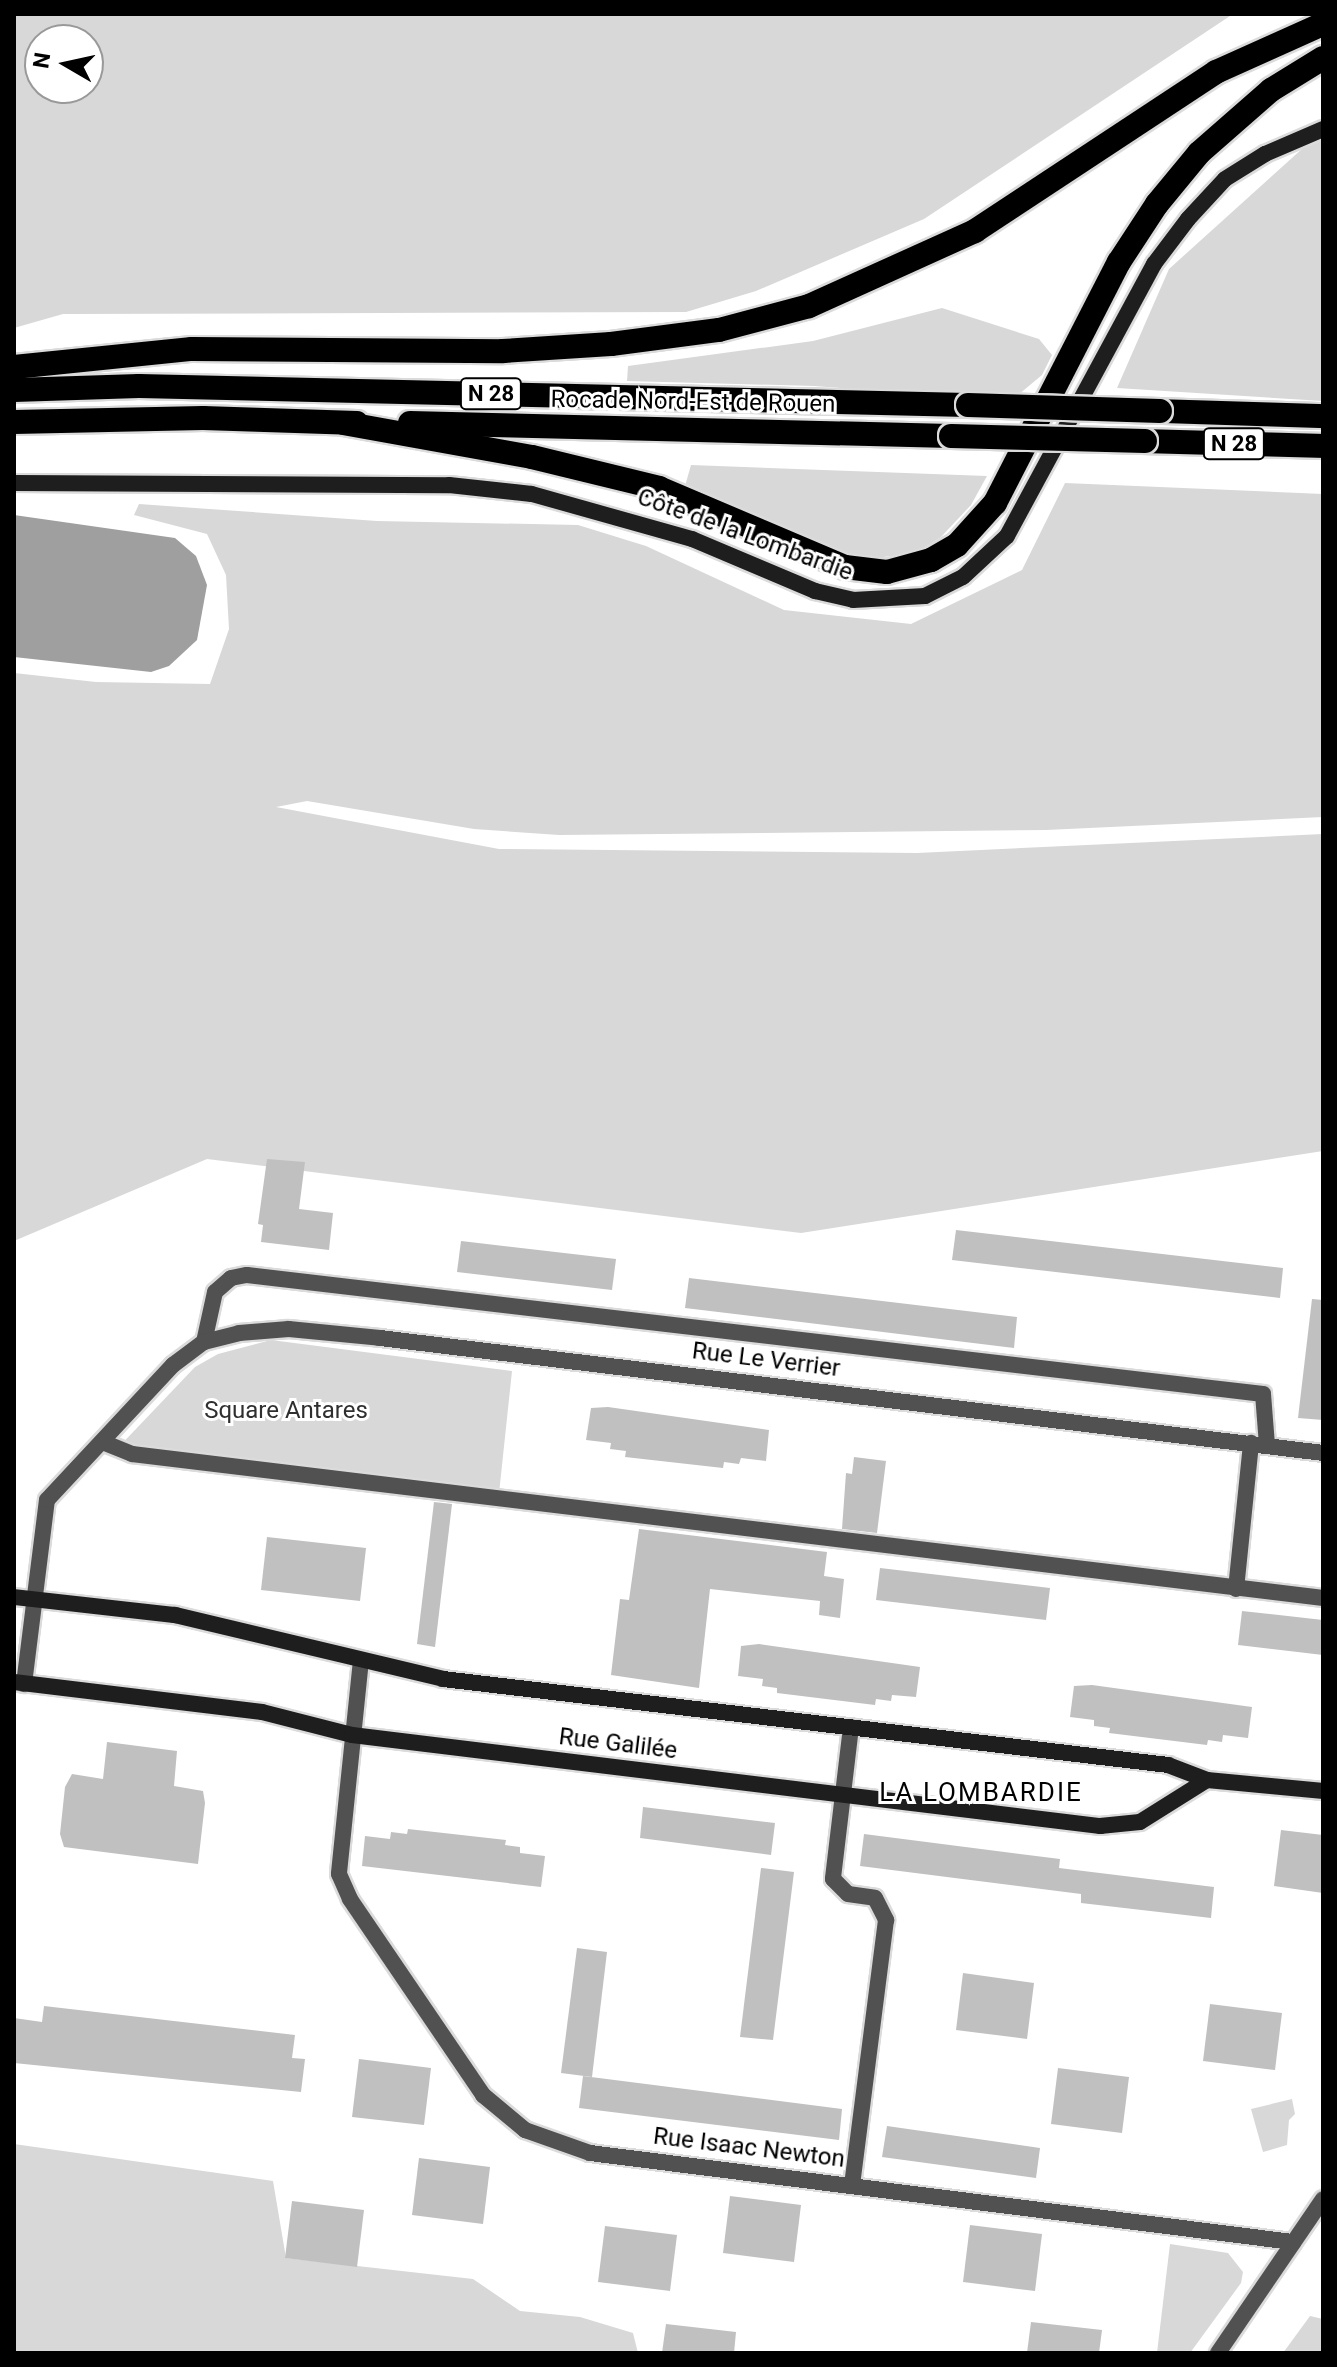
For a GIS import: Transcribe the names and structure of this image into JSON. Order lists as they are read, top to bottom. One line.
{"streets":{"highway":["N 28","Rocade Nord-Est de Rouen"],"street":["Côte de la Lombardie","Rue Le Verrier","Rue Galilée","Rue Isaac Newton"]},"crossings":[["Rue Galilée","Rue Isaac Newton"]],"districts":["LA LOMBARDIE"],"parks":["Square Antares"],"north":"left"}
